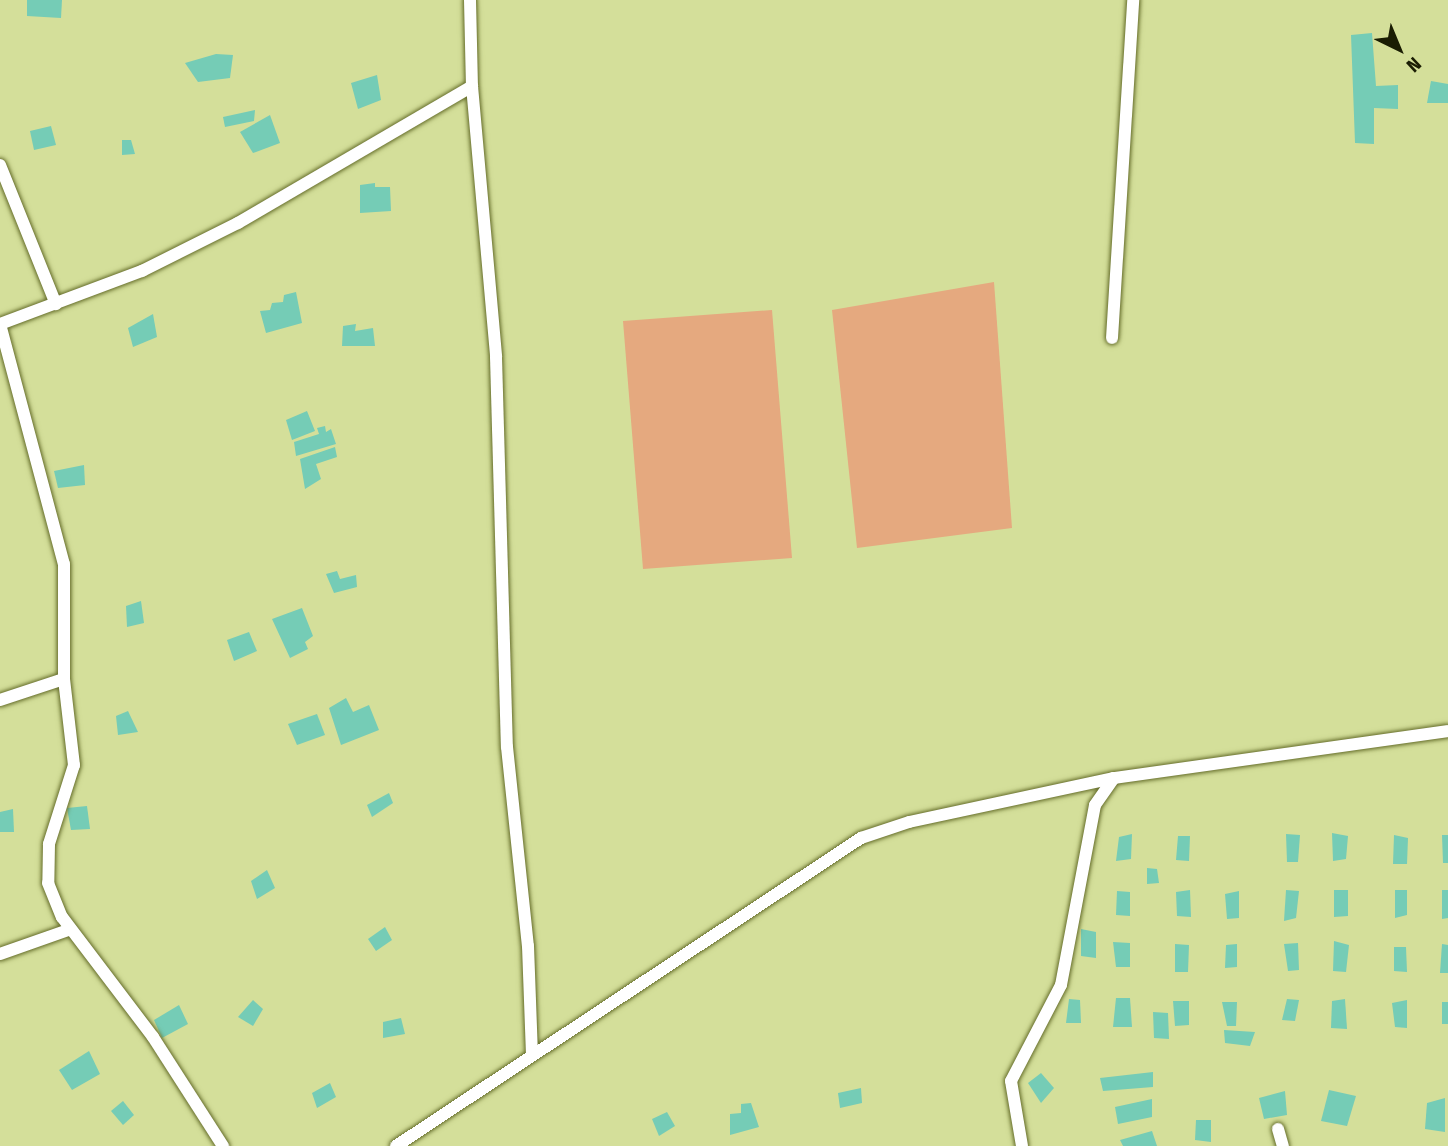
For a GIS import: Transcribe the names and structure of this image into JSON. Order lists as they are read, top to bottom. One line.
{"north":"bottom right"}
